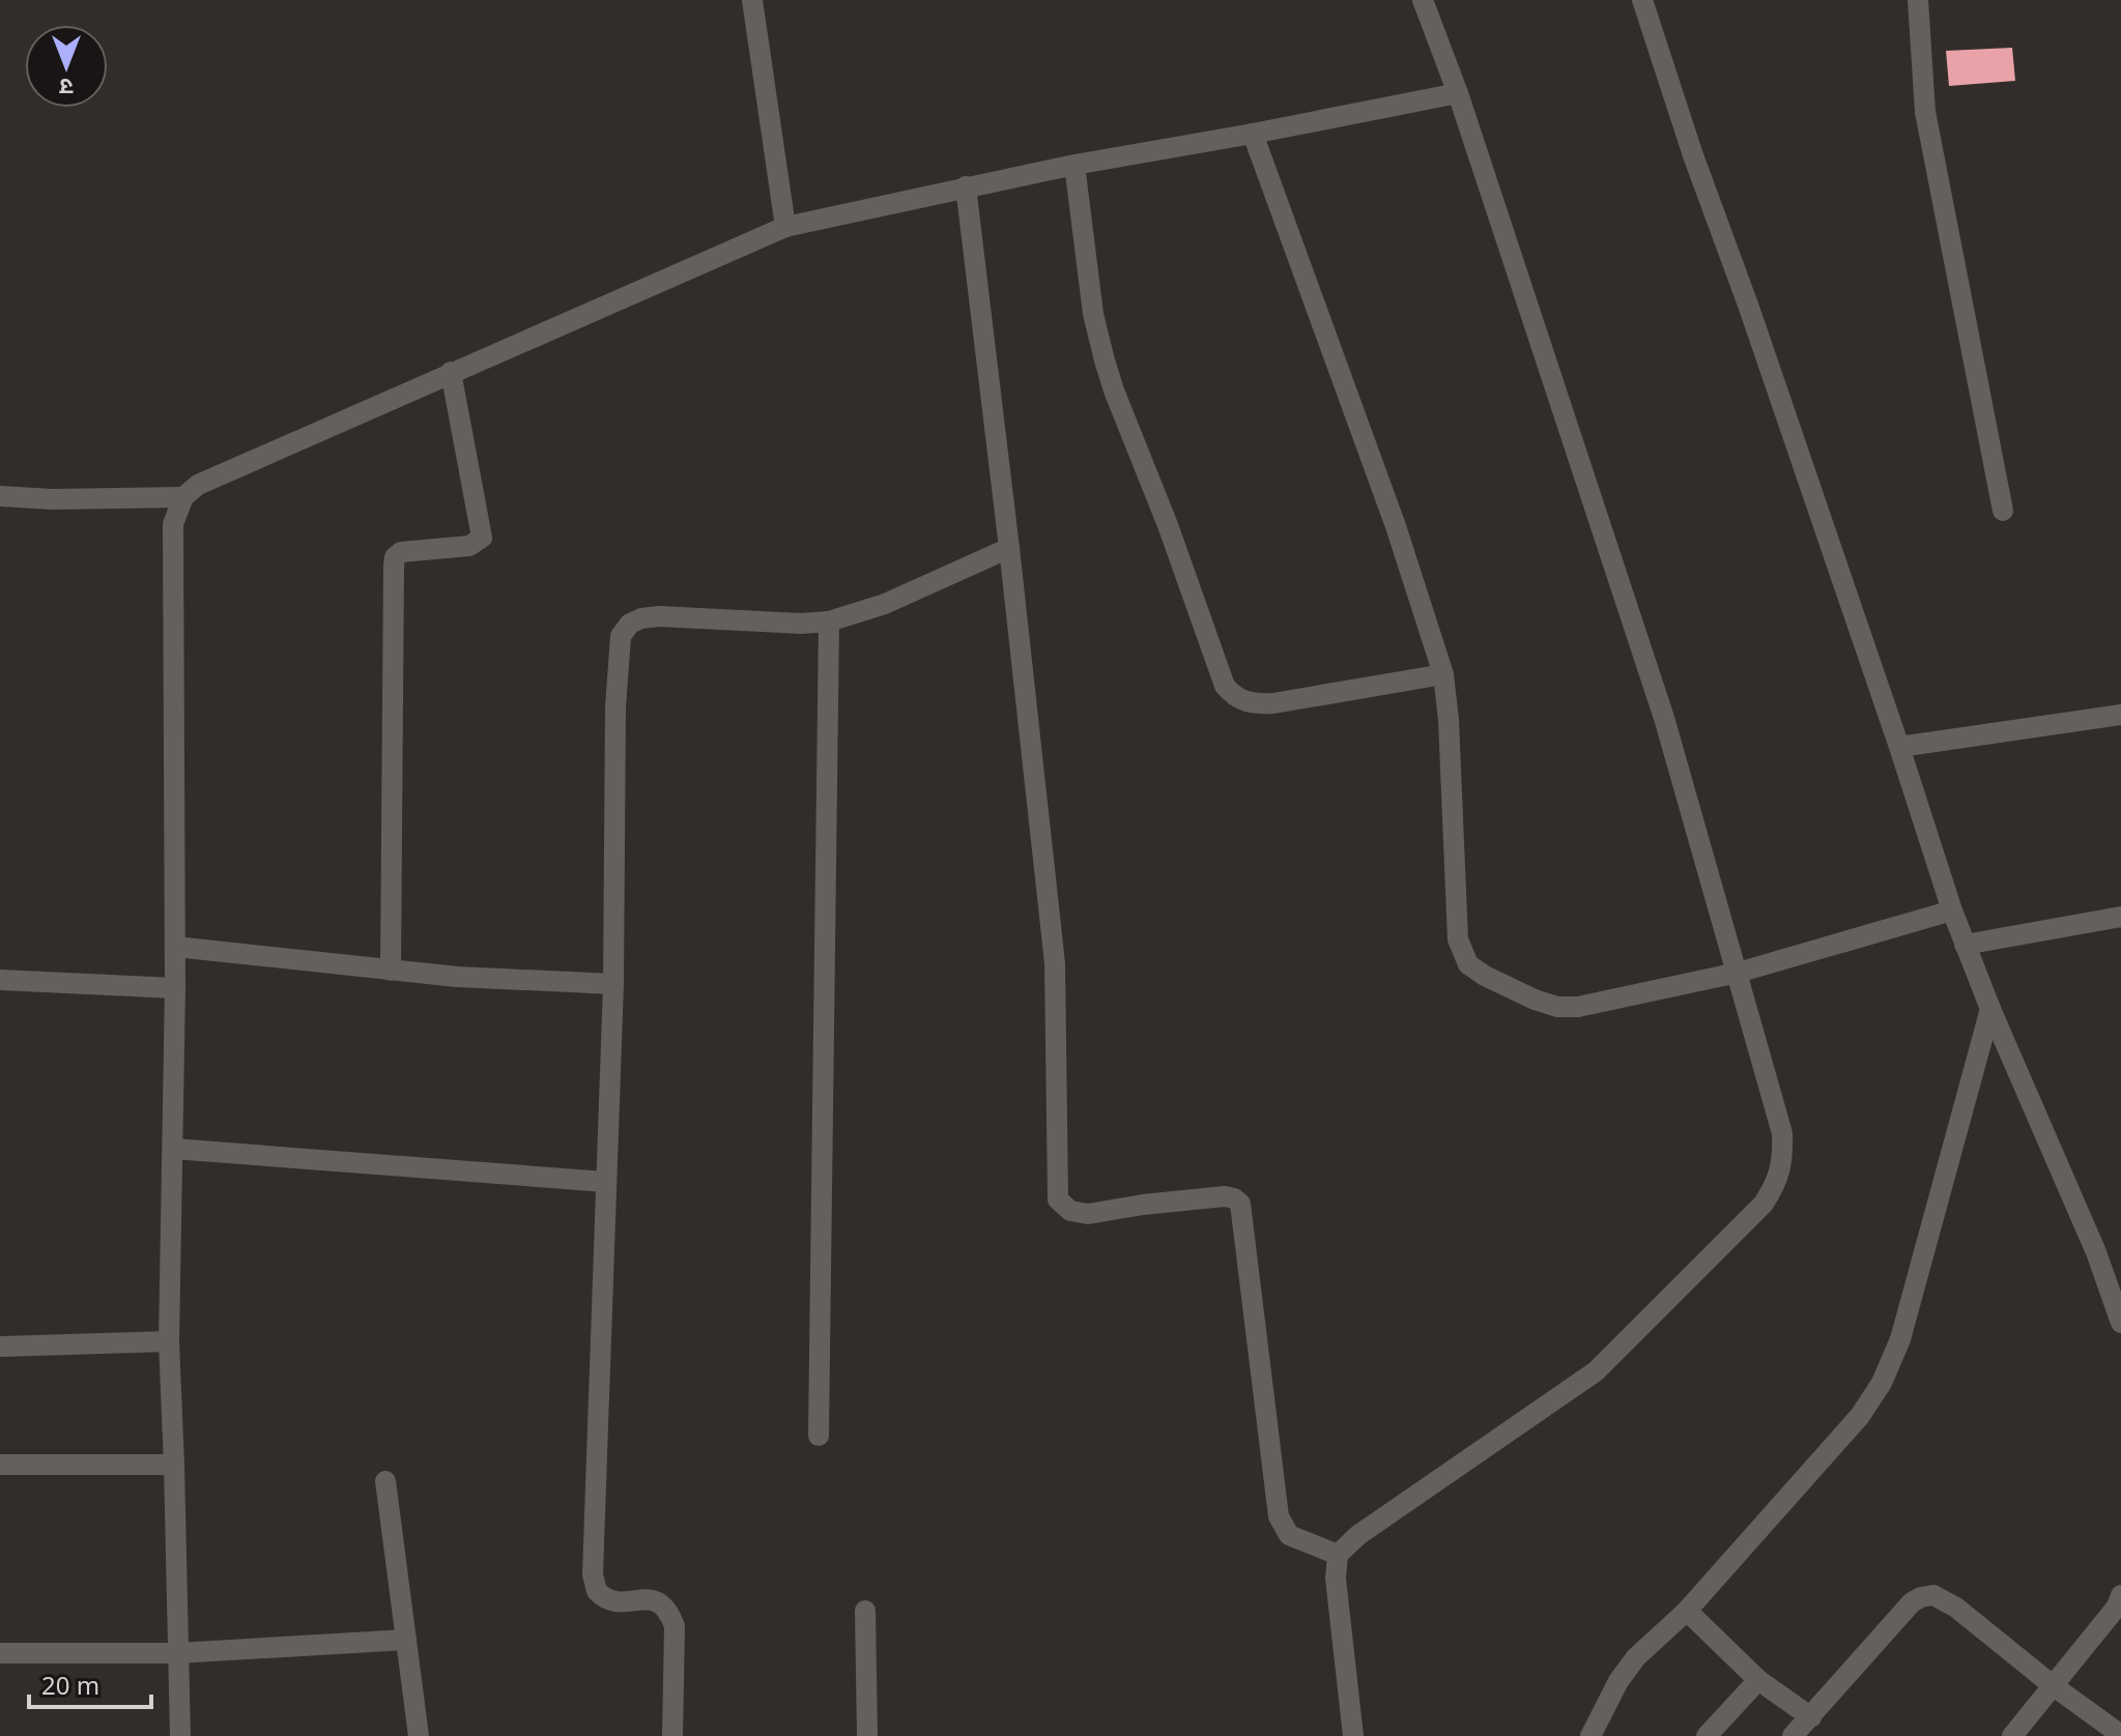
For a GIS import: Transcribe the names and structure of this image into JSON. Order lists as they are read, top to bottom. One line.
{"scale_bar":"20 m","north":"bottom"}
